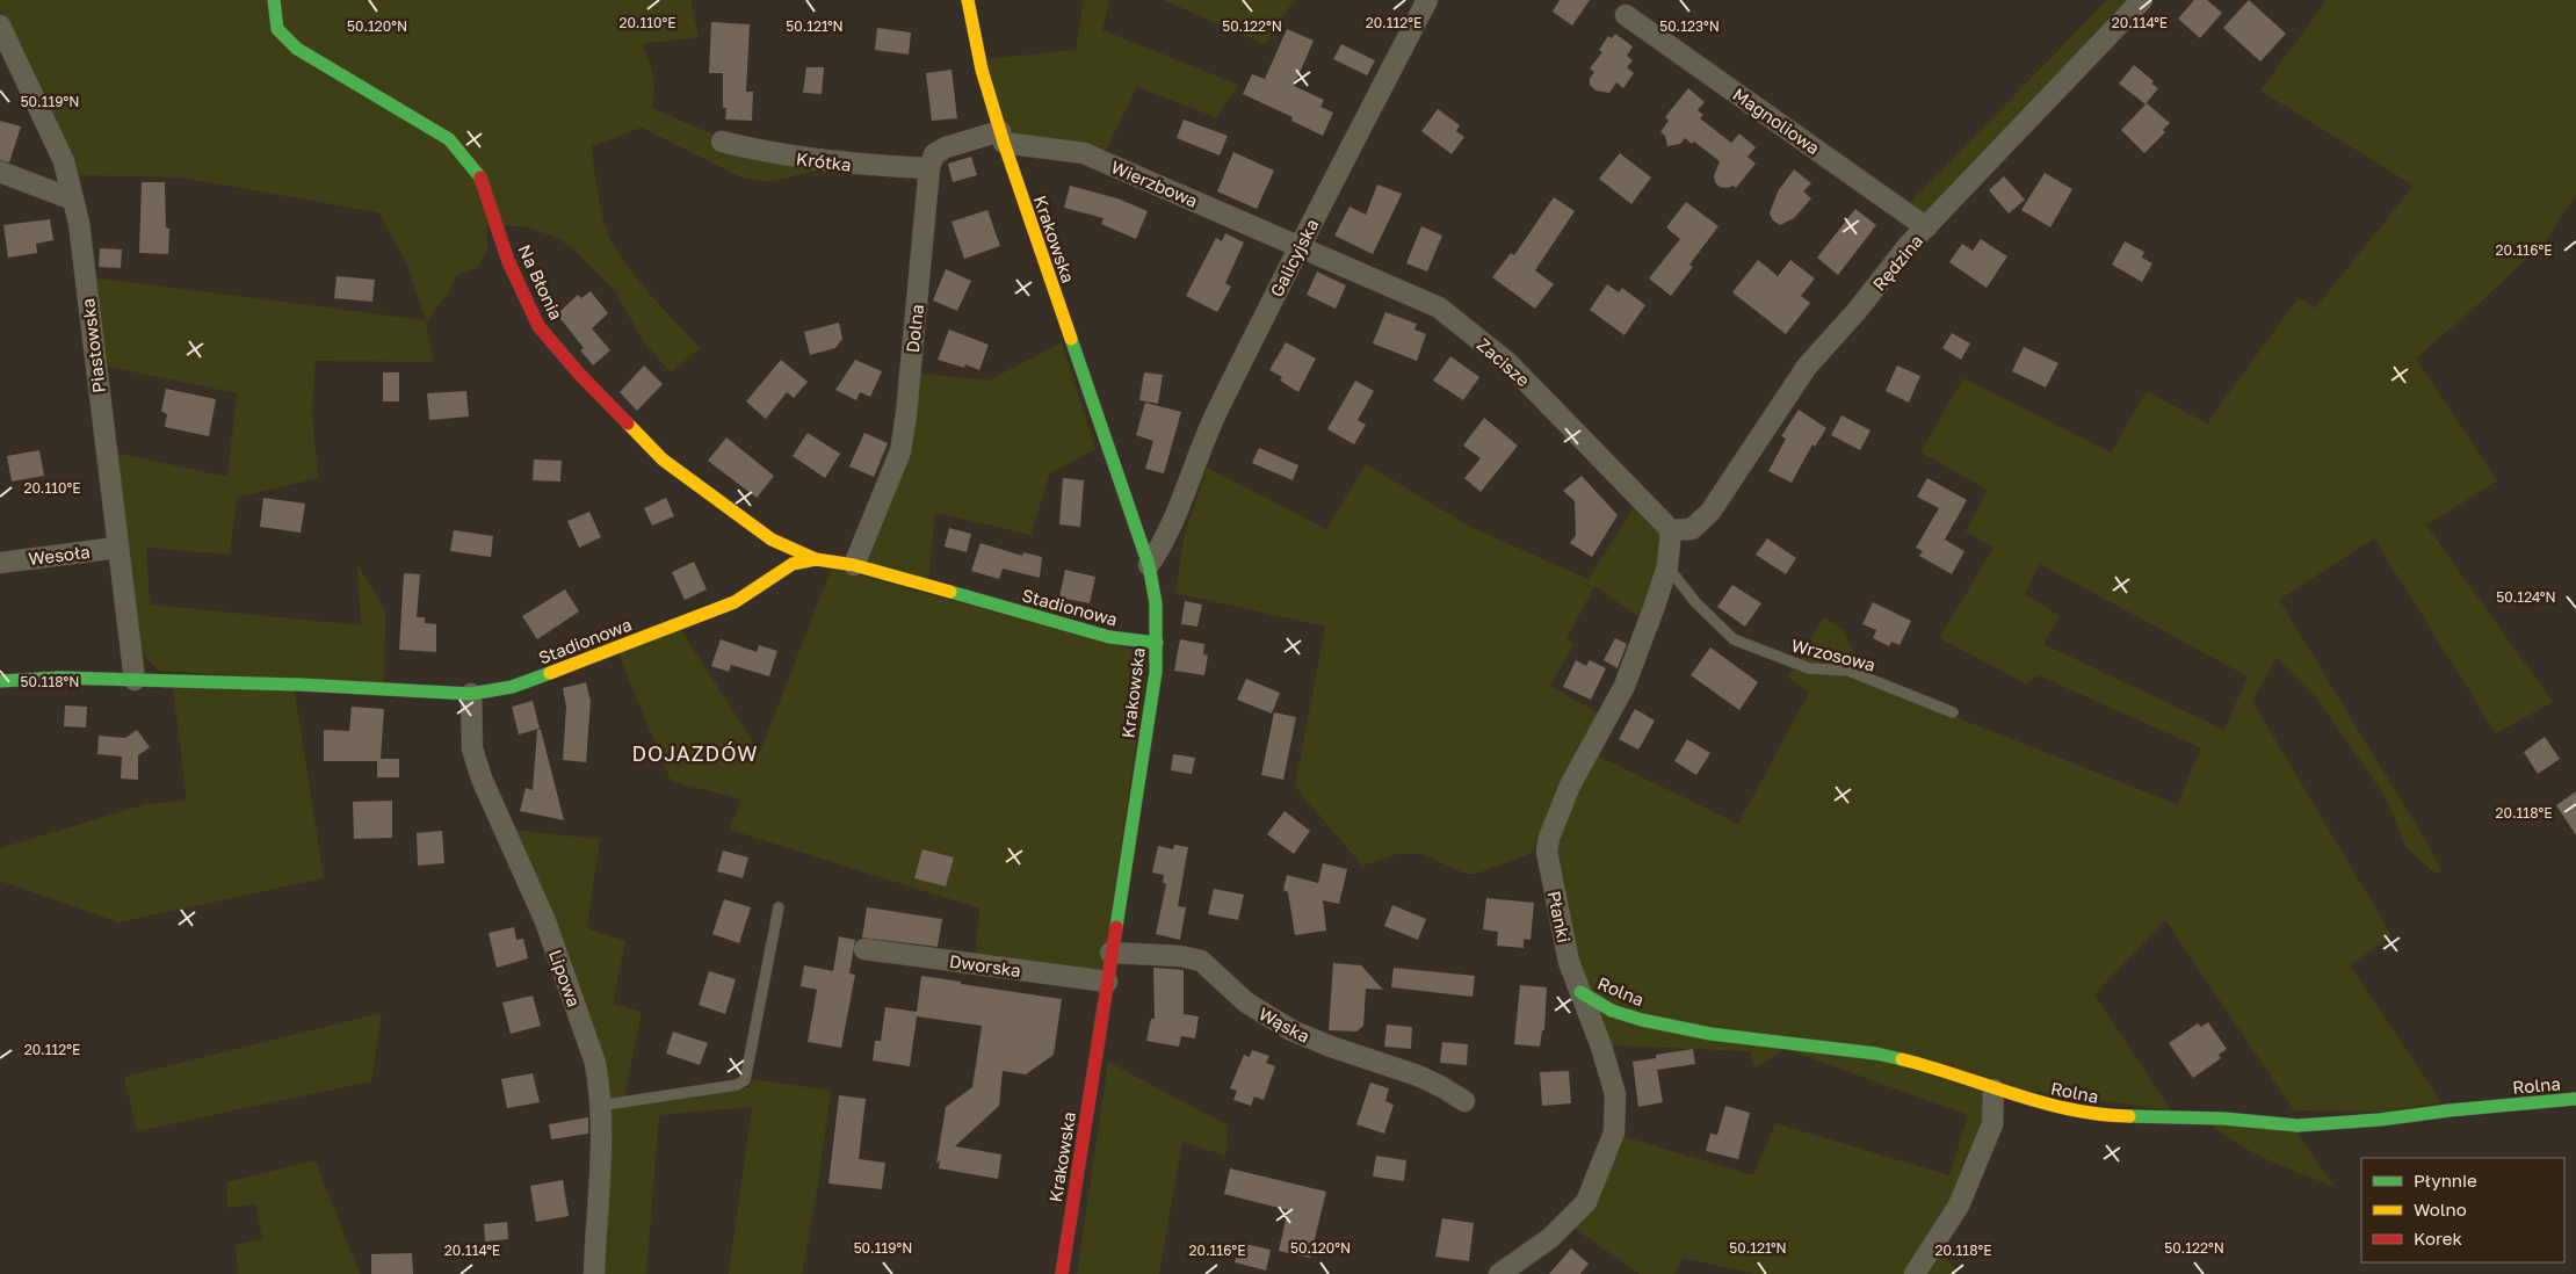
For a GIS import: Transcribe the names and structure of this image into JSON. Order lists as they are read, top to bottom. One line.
{"streets":{"street":["Magnoliowa","Krótka","Wierzbowa","Krakowska","Galicyjska","Rędzina","Na Błonia","Dolna","Piastowska","Zacisze","Wesoła","Stadionowa","Płanki","Dworska","Lipowa","Rolna","Wąska"],"lane":["Wrzosowa"]},"crossings":[["Magnoliowa","Rędzina"],["Krótka","Dolna"],["Wierzbowa","Krakowska"],["Wierzbowa","Galicyjska"],["Wierzbowa","Zacisze"],["Krakowska","Galicyjska"],["Krakowska","Stadionowa"],["Krakowska","Dworska"],["Krakowska","Wąska"],["Galicyjska","Zacisze"],["Rędzina","Zacisze"],["Rędzina","Płanki"],["Na Błonia","Stadionowa"],["Dolna","Stadionowa"],["Piastowska","Wesoła"],["Piastowska","Stadionowa"],["Zacisze","Płanki"],["Stadionowa","Lipowa"],["Wrzosowa","Płanki"],["Płanki","Rolna"]],"districts":["DOJAZDÓW"],"legend":["Płynnie","Wolno","Korek"],"coordinates":["20.110°E","20.112°E","20.114°E","50.120°N","50.121°N","50.122°N","50.123°N","50.119°N","20.116°E","50.124°N","50.118°N","20.118°E"]}
